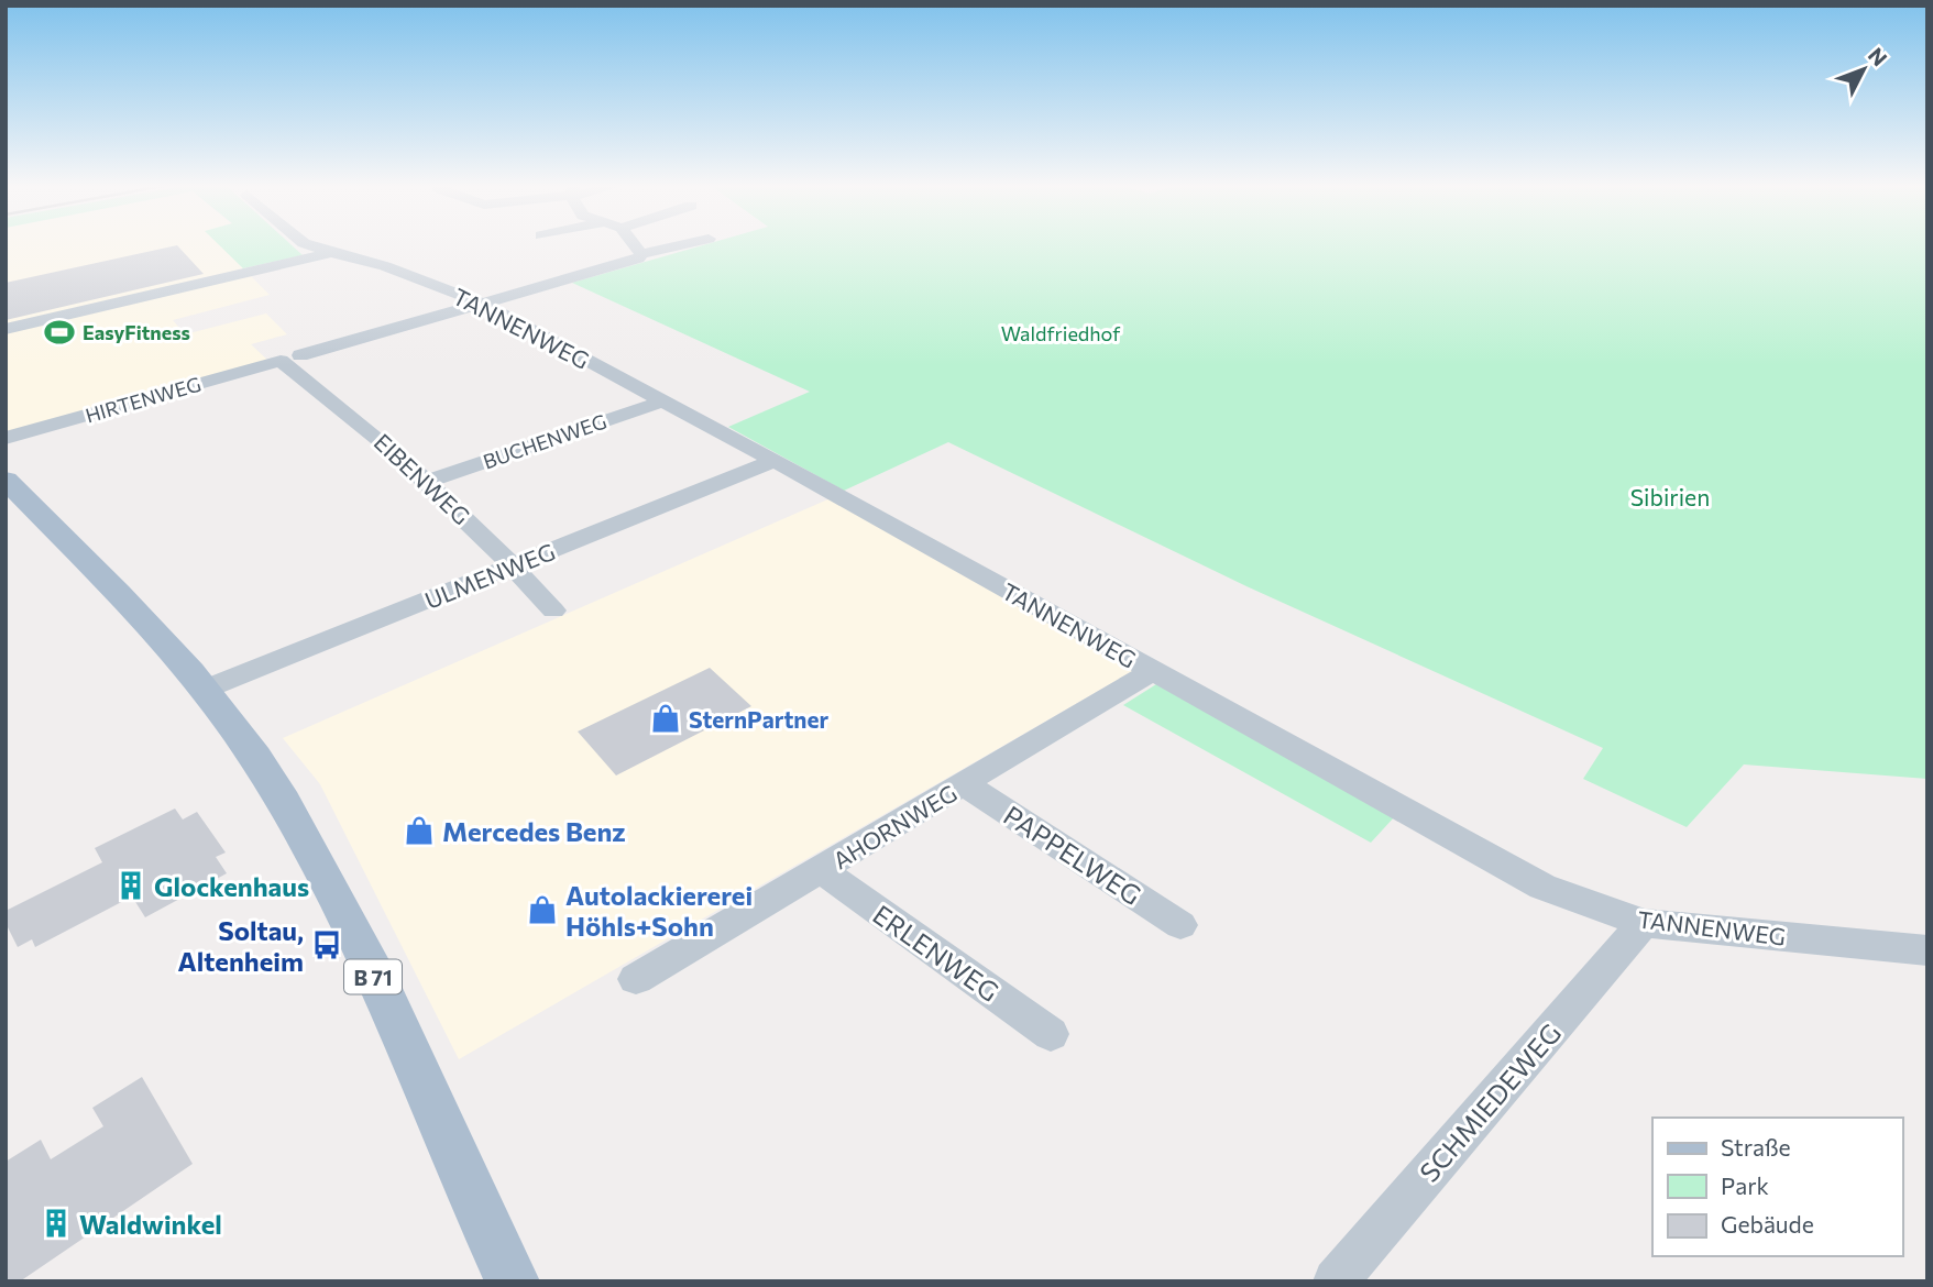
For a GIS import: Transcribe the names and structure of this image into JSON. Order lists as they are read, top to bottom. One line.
{"streets":{"main road":["B 71"],"street":["TANNENWEG","HIRTENWEG","BUCHENWEG","EIBENWEG","ULMENWEG","AHORNWEG","PAPPELWEG","ERLENWEG","SCHMIEDEWEG"]},"crossings":[["TANNENWEG","HIRTENWEG"],["TANNENWEG","BUCHENWEG"],["TANNENWEG","ULMENWEG"],["TANNENWEG","AHORNWEG"],["TANNENWEG","SCHMIEDEWEG"],["HIRTENWEG","EIBENWEG"],["BUCHENWEG","EIBENWEG"],["EIBENWEG","ULMENWEG"],["ULMENWEG","B 71"],["AHORNWEG","PAPPELWEG"],["AHORNWEG","ERLENWEG"]],"parks":["Waldfriedhof","Sibirien"],"places":{"sports":["EasyFitness"],"shop":["SternPartner","Mercedes Benz","Autolackiererei Höhls+Sohn"],"building":["Glockenhaus","Waldwinkel"],"bus stop":["Soltau, Altenheim"]},"legend":["Straße","Park","Gebäude"],"north":"top right"}
